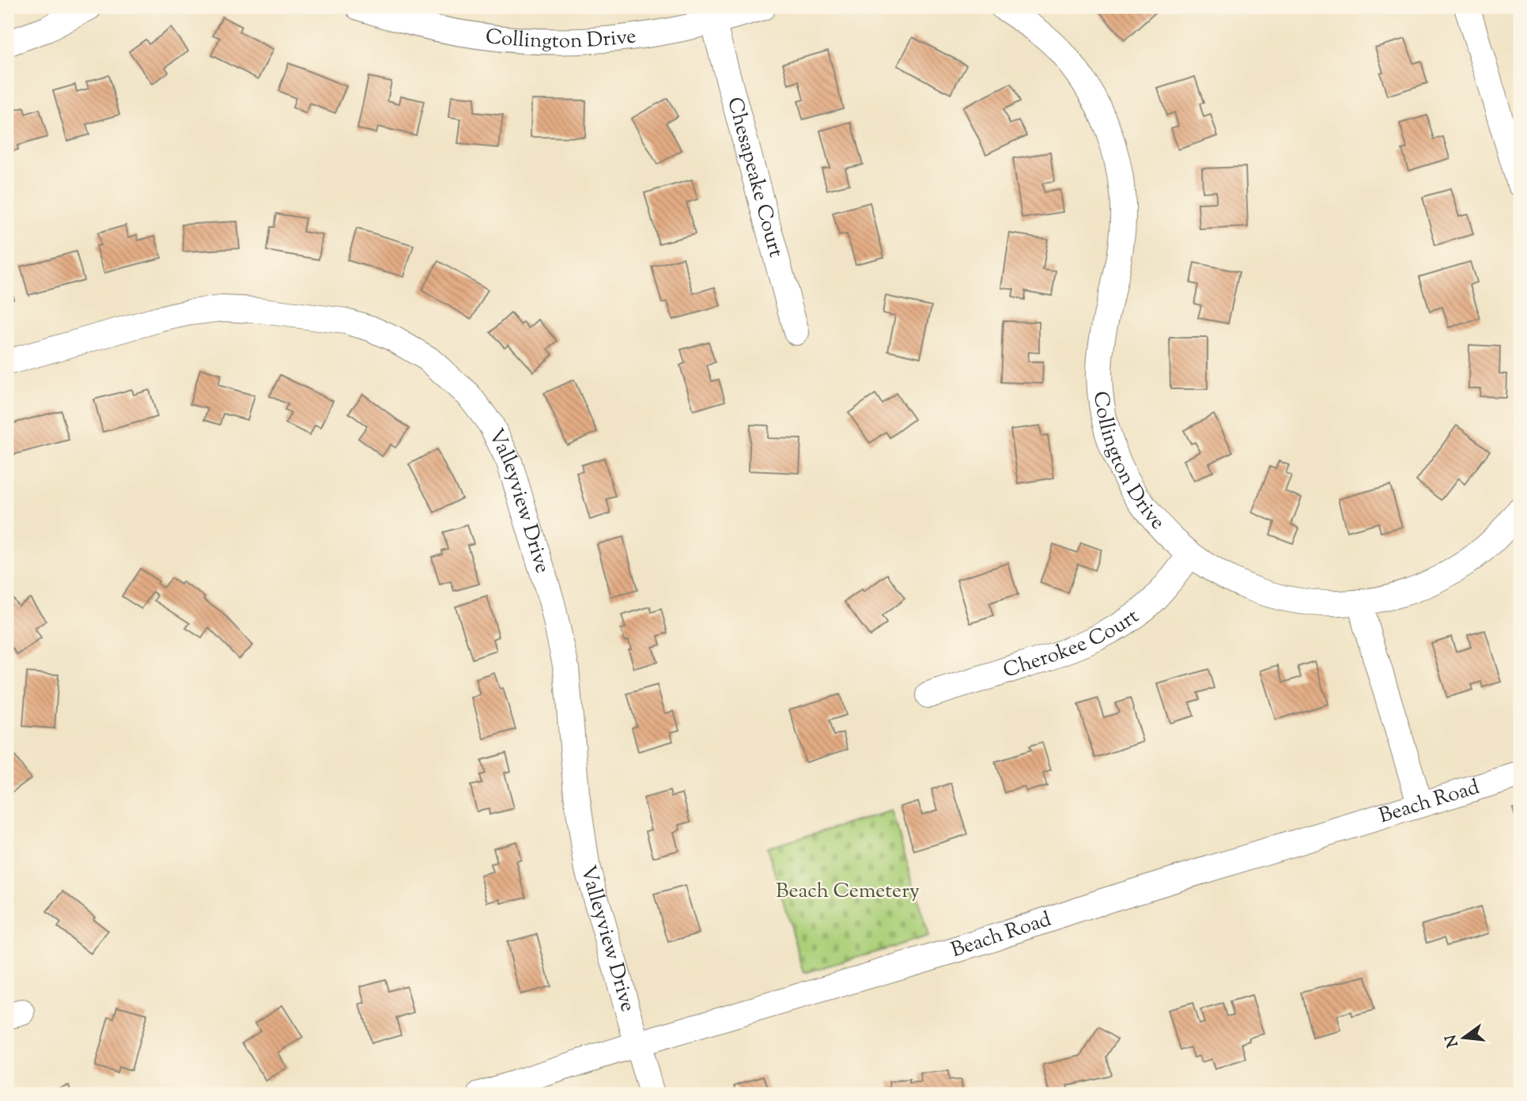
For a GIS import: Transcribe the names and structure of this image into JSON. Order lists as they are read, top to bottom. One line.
{"streets":{"street":["Collington Drive","Chesapeake Court","Valleyview Drive","Cherokee Court","Beach Road"]},"crossings":[["Collington Drive","Chesapeake Court"],["Collington Drive","Cherokee Court"],["Valleyview Drive","Beach Road"]],"parks":["Beach Cemetery"],"north":"left"}
